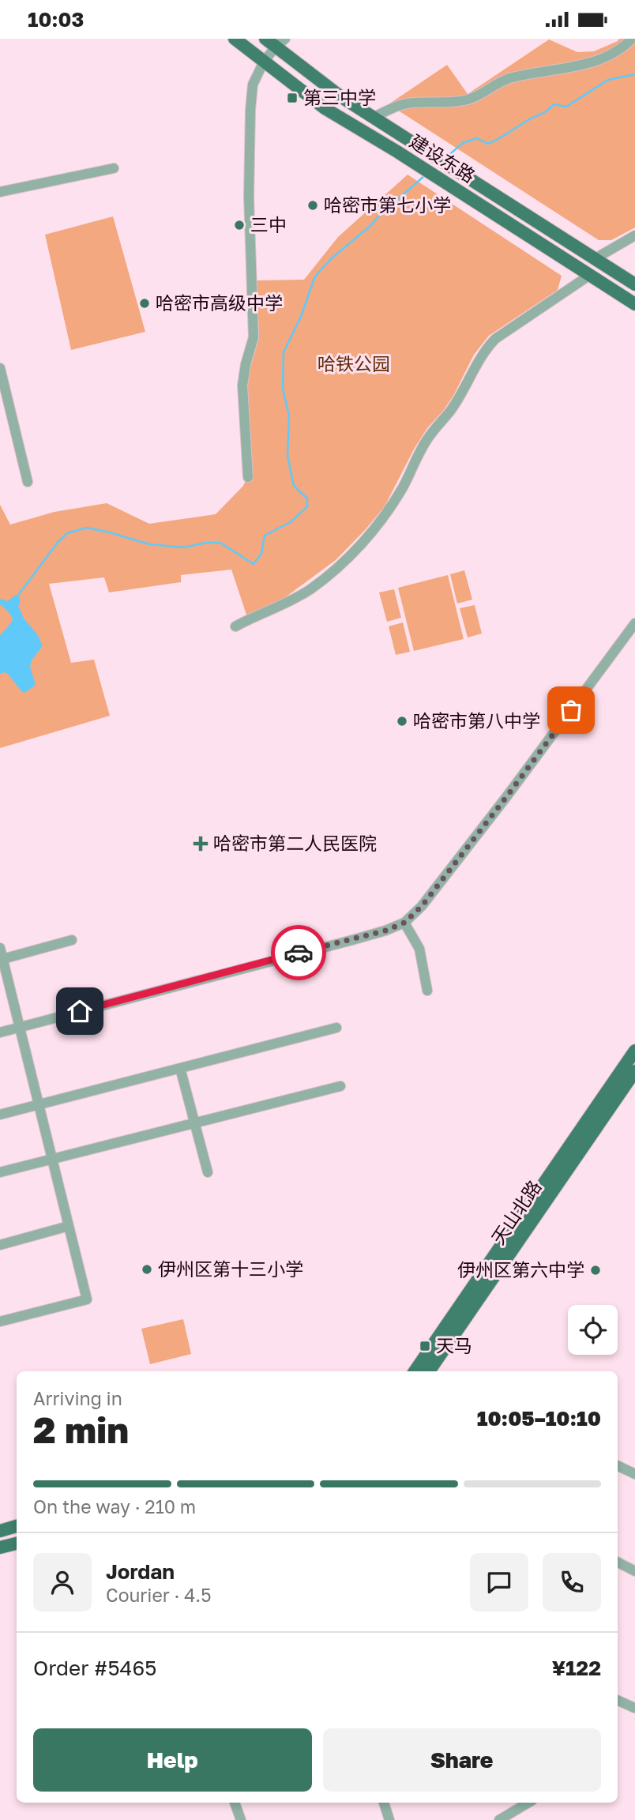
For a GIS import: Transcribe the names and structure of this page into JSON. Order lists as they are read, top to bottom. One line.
{"streets":{"main road":["建设东路","天山北路"]},"parks":["哈铁公园"],"places":{"transit":["第三中学","天马"],"other":["哈密市第七小学","三中","哈密市高级中学","哈密市第八中学","伊州区第十三小学","伊州区第六中学"],"health":["哈密市第二人民医院"]},"page":{"status":"10:03","heading":["2 min","Arriving in","10:05–10:10"],"panel":["Jordan","Courier · 4.5","Order #5465","¥122"],"bar":"On the way · 210 m","buttons":["Help","Share"]}}
